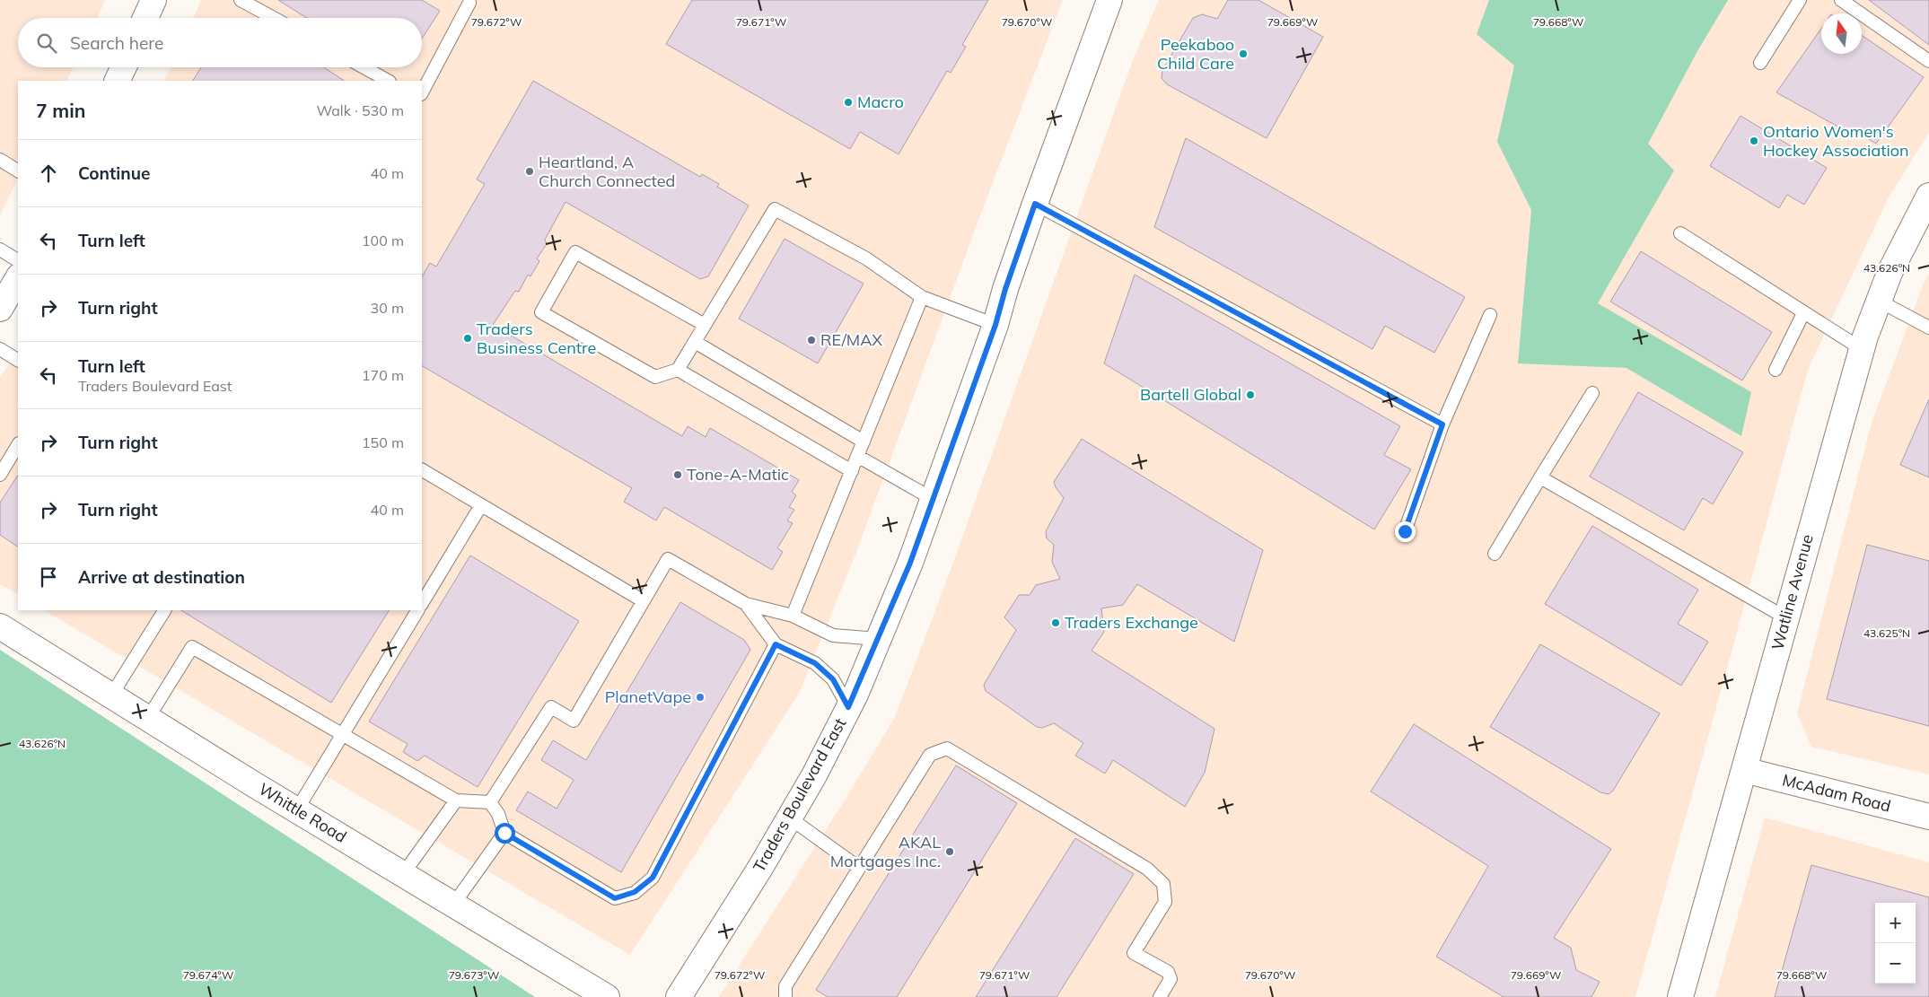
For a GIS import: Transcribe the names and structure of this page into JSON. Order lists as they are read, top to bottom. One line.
{"streets":{"street":["Watline Avenue","McAdam Road","Traders Boulevard East","Whittle Road"]},"crossings":[["Watline Avenue","McAdam Road"]],"places":["Peekaboo Child Care","Macro","Ontario Women's Hockey Association","Heartland, A Church Connected","Traders Business Centre","RE/MAX","Bartell Global","Tone-A-Matic","Traders Exchange","PlanetVape","AKAL Mortgages Inc."],"north":"top","page":{"search":"Search here","heading":["7 min","Walk · 530 m"],"list":[["Continue","40 m"],["Turn left","100 m"],["Turn right","30 m"],["Turn left","Traders Boulevard East","170 m"],["Turn right","150 m"],["Turn right","40 m"],"Arrive at destination"],"map_buttons":["+","−"]},"coordinates":["79.672°W","79.671°W","79.670°W","79.669°W","79.668°W","43.626°N","43.625°N","79.674°W","79.673°W"]}
